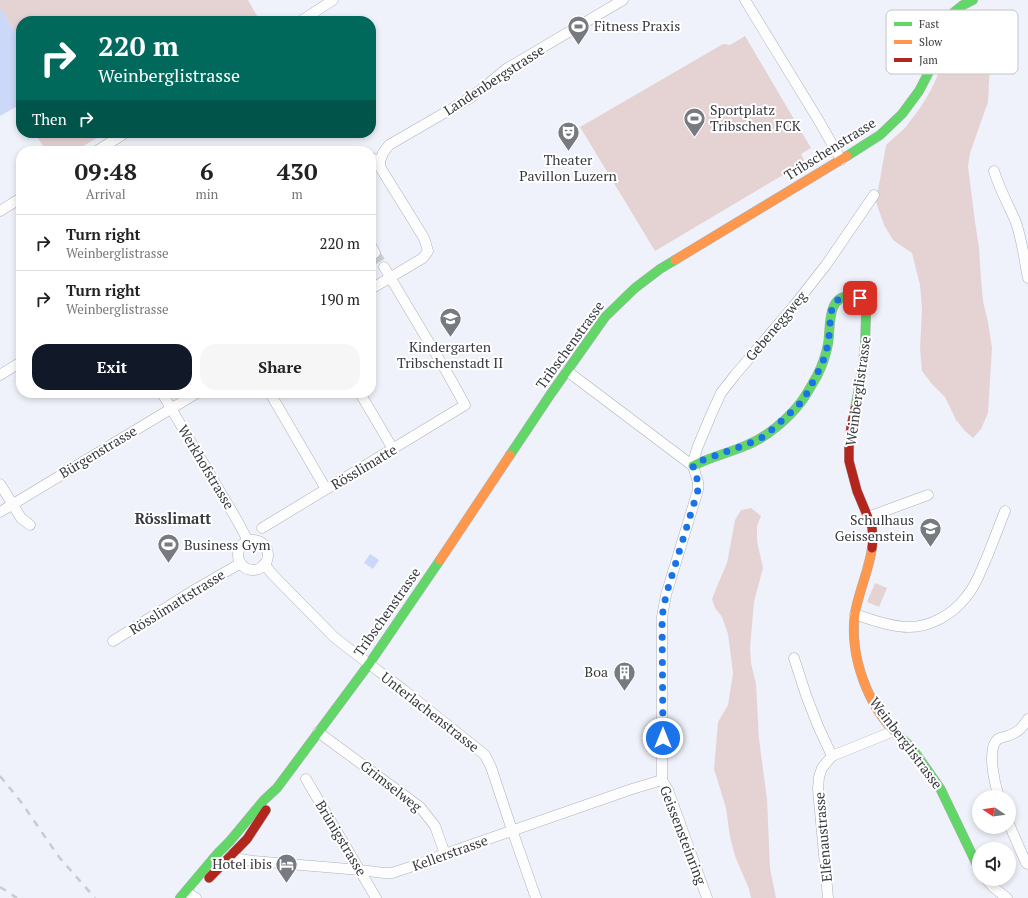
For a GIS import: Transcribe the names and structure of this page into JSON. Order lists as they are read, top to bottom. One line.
{"streets":{"street":["Landenbergstrasse","Tribschenstrasse","Gebeneggweg","Weinberglistrasse","Bürgenstrasse","Werkhofstrasse","Rösslimatte","Rösslimattstrasse","Unterlachenstrasse","Grimselweg","Geissensteinring","Elfenaustrasse","Brünigstrasse","Kellerstrasse"]},"crossings":[["Tribschenstrasse","Unterlachenstrasse"],["Tribschenstrasse","Grimselweg"],["Tribschenstrasse","Kellerstrasse"],["Gebeneggweg","Weinberglistrasse"],["Gebeneggweg","Geissensteinring"],["Weinberglistrasse","Geissensteinring"],["Bürgenstrasse","Werkhofstrasse"],["Werkhofstrasse","Rösslimattstrasse"],["Unterlachenstrasse","Kellerstrasse"],["Grimselweg","Kellerstrasse"],["Geissensteinring","Kellerstrasse"],["Brünigstrasse","Kellerstrasse"]],"districts":["Rösslimatt"],"places":{"sports":["Fitness Praxis","Sportplatz Tribschen FCK","Business Gym"],"theatre":["Theater Pavillon Luzern"],"school or university":["Kindergarten Tribschenstadt II","Schulhaus Geissenstein"],"building":["Boa"],"hotel":["Hotel ibis"]},"legend":["Fast","Slow","Jam"],"north":"left","page":{"turn":["220 m","Weinberglistrasse"],"then":"Then","eta":["09:48","Arrival","6","min","430","m"],"list":[{"name":"Turn right","note":"Weinberglistrasse","value":"220 m"},{"name":"Turn right","note":"Weinberglistrasse","value":"190 m"}],"buttons":["Exit","Share"]}}
